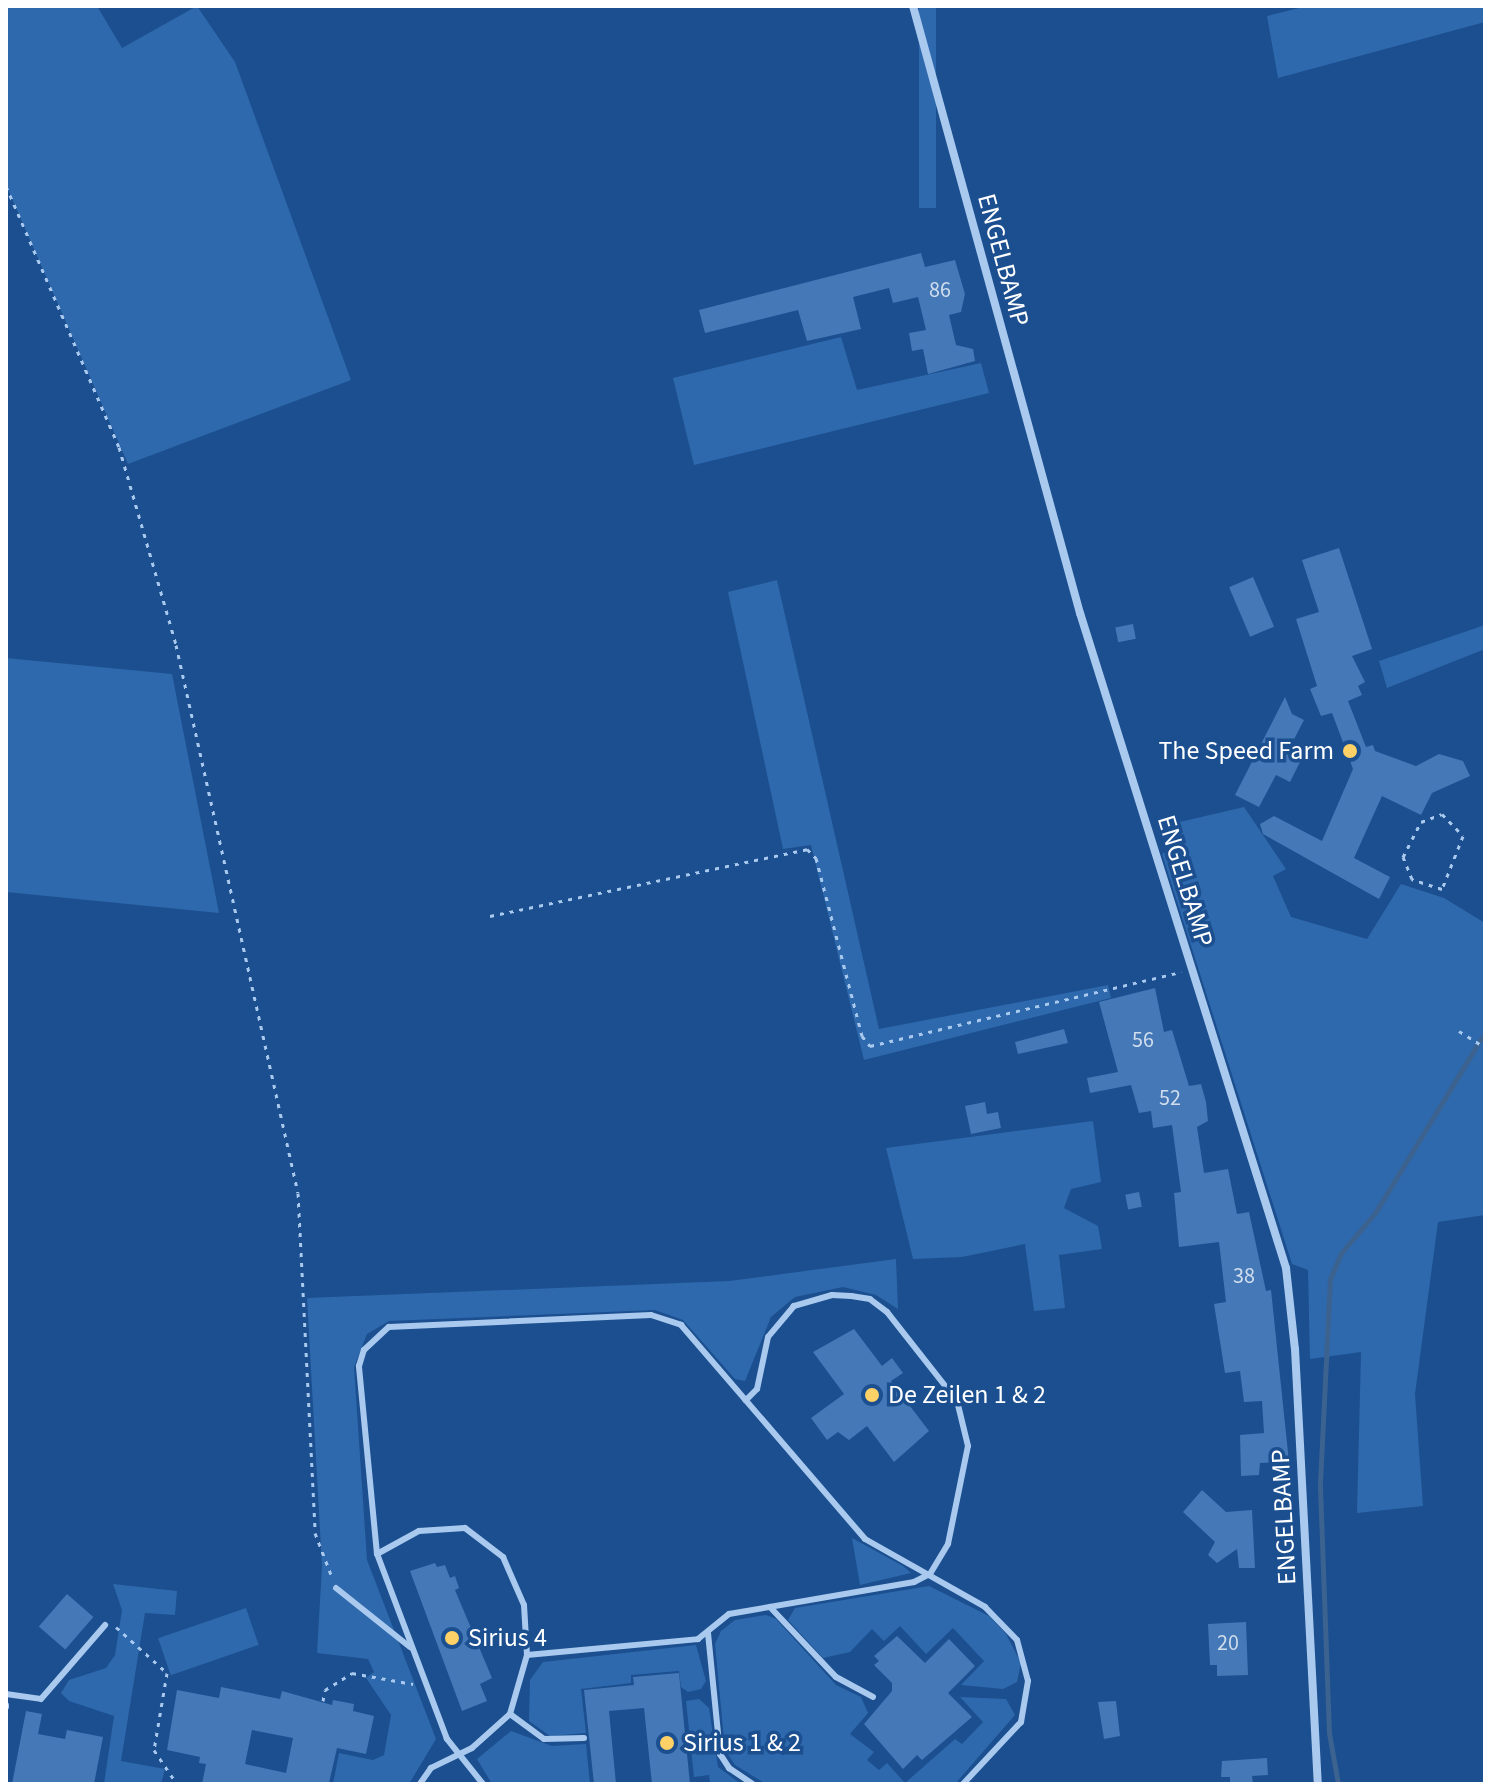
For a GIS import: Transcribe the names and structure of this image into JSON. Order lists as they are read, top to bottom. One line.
{"streets":{"street":["ENGELBAMP"]},"places":["The Speed Farm","De Zeilen 1 & 2","Sirius 4","Sirius 1 & 2"],"house_numbers":["86","56","52","38","20"]}
